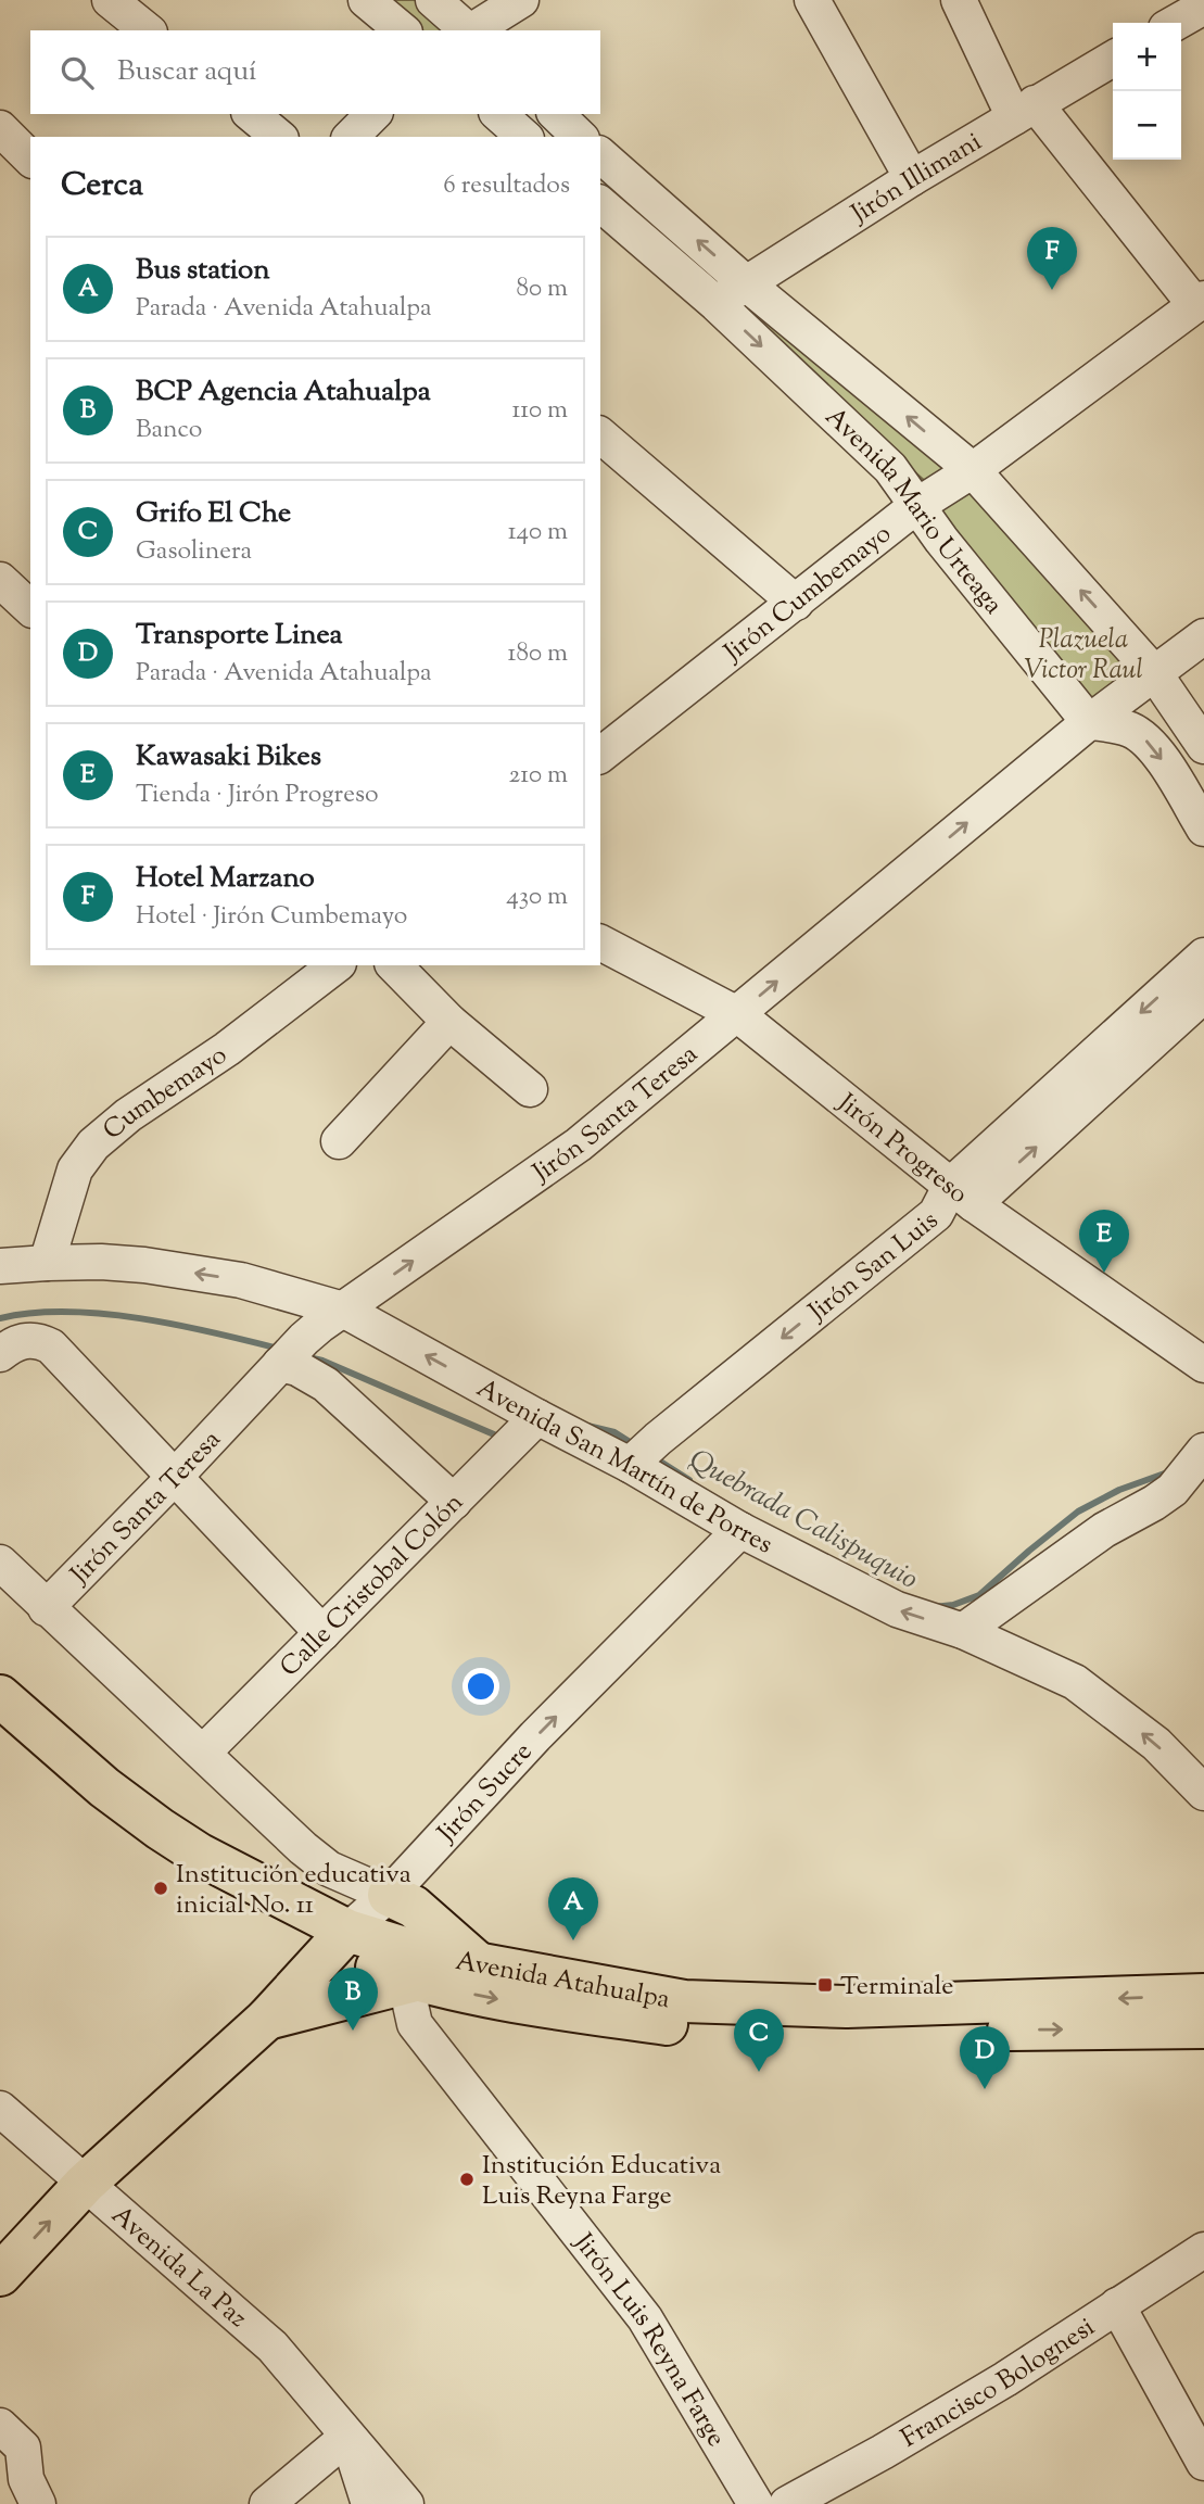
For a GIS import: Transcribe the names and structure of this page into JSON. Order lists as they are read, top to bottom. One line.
{"streets":{"main road":["Jirón Sucre","Avenida Atahualpa"],"street":["Jirón Illimani","Avenida Mario Urteaga","Jirón Cumbemayo","Cumbemayo","Jirón Santa Teresa","Jirón Progreso","Jirón San Luis","Avenida San Martín de Porres","Calle Cristobal Colón","Avenida La Paz","Jirón Luis Reyna Farge","Francisco Bolognesi"]},"crossings":[["Jirón Illimani","Avenida Mario Urteaga"],["Avenida Mario Urteaga","Jirón Cumbemayo"],["Avenida Mario Urteaga","Jirón Santa Teresa"],["Cumbemayo","Avenida San Martín de Porres"],["Jirón Santa Teresa","Jirón Progreso"],["Jirón Santa Teresa","Avenida San Martín de Porres"],["Jirón Progreso","Jirón San Luis"],["Jirón San Luis","Avenida San Martín de Porres"],["Avenida San Martín de Porres","Calle Cristobal Colón"],["Avenida San Martín de Porres","Jirón Sucre"],["Jirón Sucre","Avenida Atahualpa"],["Jirón Sucre","Avenida La Paz"],["Avenida Atahualpa","Jirón Luis Reyna Farge"]],"one_way":["Jirón Santa Teresa","Jirón Sucre"],"water":["Quebrada Calispuquio"],"parks":["Plazuela Victor Raul"],"places":{"other":["Institución educativa inicial No. 11","Institución Educativa Luis Reyna Farge"],"transit":["Terminale"]},"page":{"map_buttons":["+","−"],"search":"Buscar aquí","heading":["Cerca","6 resultados"],"pins":["F","E","A","B","C","D"],"list":[{"mark":"A","name":"Bus station","note":"Parada · Avenida Atahualpa","value":"80 m"},{"mark":"B","name":"BCP Agencia Atahualpa","note":"Banco","value":"110 m"},{"mark":"C","name":"Grifo El Che","note":"Gasolinera","value":"140 m"},{"mark":"D","name":"Transporte Linea","note":"Parada · Avenida Atahualpa","value":"180 m"},{"mark":"E","name":"Kawasaki Bikes","note":"Tienda · Jirón Progreso","value":"210 m"},{"mark":"F","name":"Hotel Marzano","note":"Hotel · Jirón Cumbemayo","value":"430 m"}]}}
